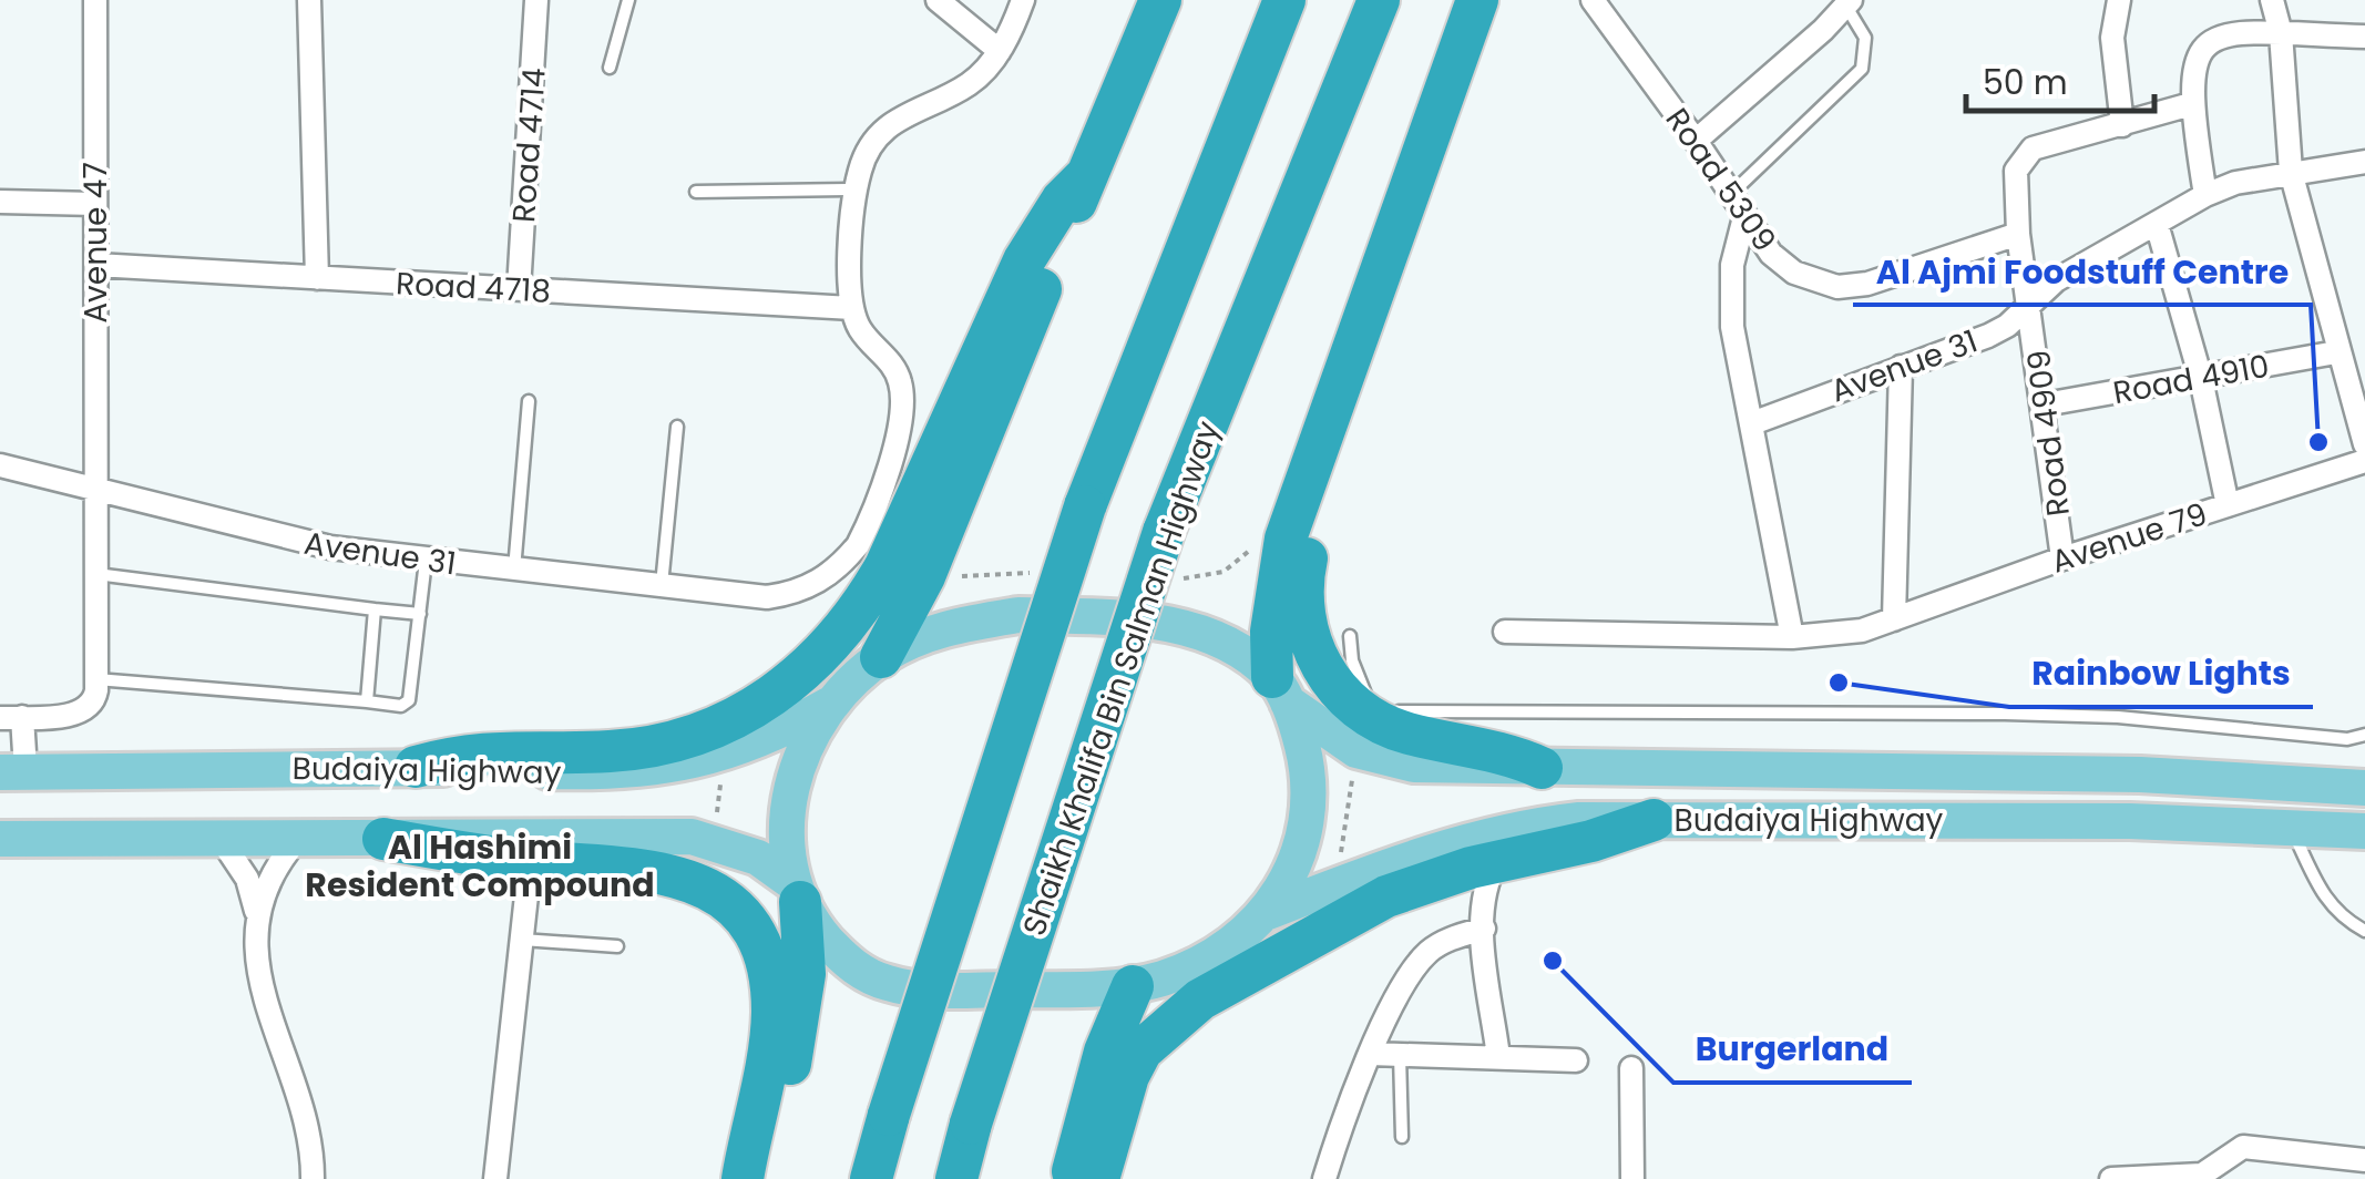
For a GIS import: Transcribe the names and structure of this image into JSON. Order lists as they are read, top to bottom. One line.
{"streets":{"highway":["Shaikh Khalifa Bin Salman Highway"],"main road":["Budaiya Highway"],"street":["Road 4714","Road 5309","Avenue 47","Road 4718","Avenue 31","Road 4910","Road 4909","Avenue 79"]},"crossings":[["Road 4714","Road 4718"],["Road 5309","Road 4909"],["Avenue 47","Road 4718"],["Avenue 47","Avenue 31"],["Road 4718","Avenue 31"],["Avenue 31","Road 4909"],["Road 4910","Road 4909"],["Road 4909","Avenue 79"]],"districts":["Al Hashimi Resident Compound"],"places":["Al Ajmi Foodstuff Centre","Rainbow Lights","Burgerland"],"scale_bar":"50 m"}
